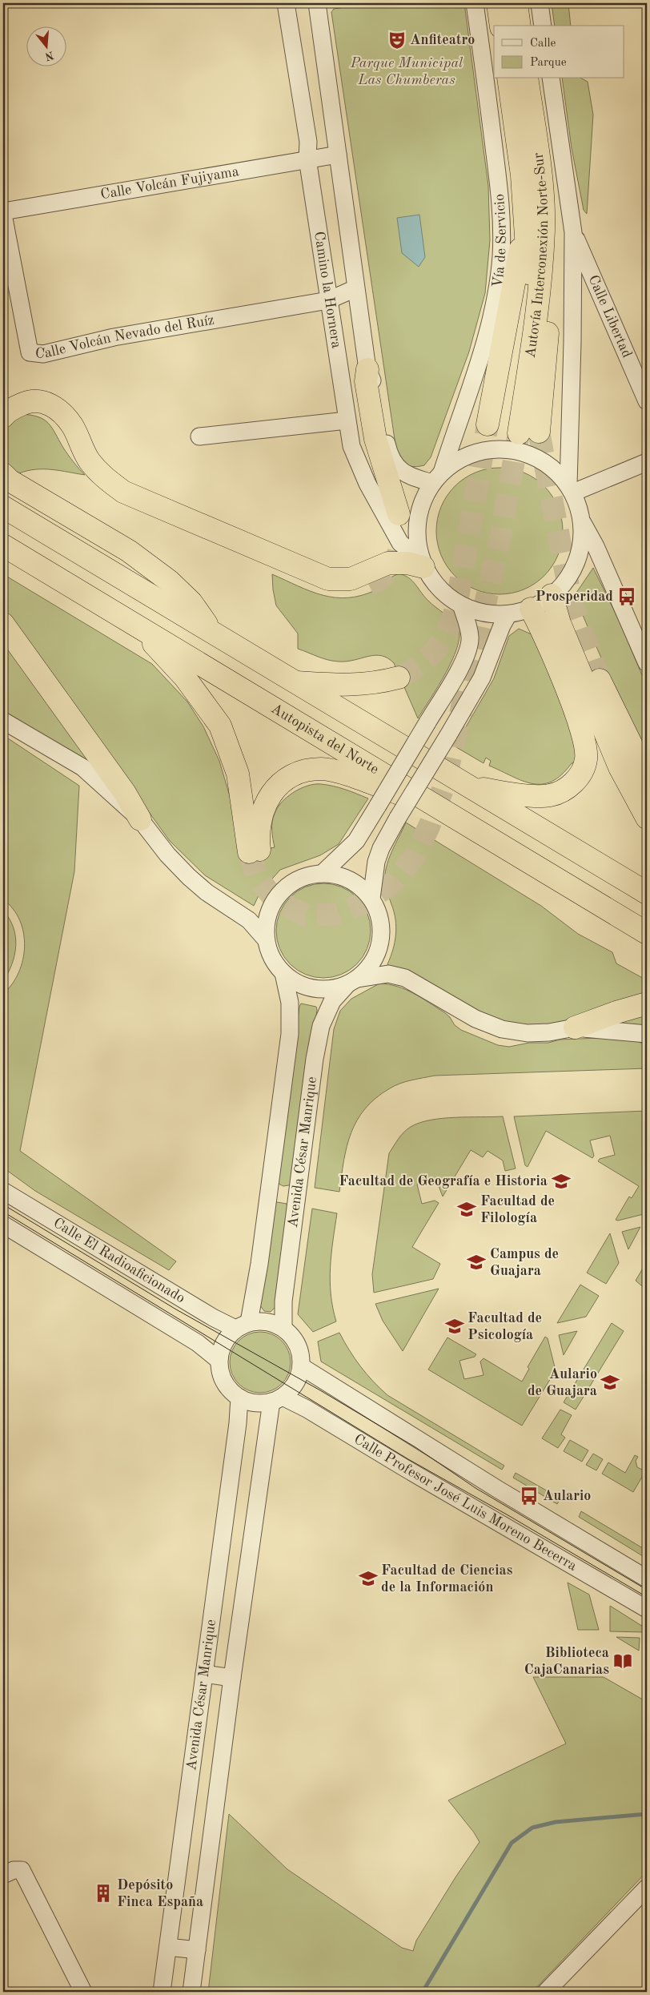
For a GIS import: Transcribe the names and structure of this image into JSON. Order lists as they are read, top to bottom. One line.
{"streets":{"highway":["Autovía Interconexión Norte-Sur","Autopista del Norte"],"street":["Calle Volcán Fujiyama","Vía de Servicio","Camino la Hornera","Calle Libertad","Calle Volcán Nevado del Ruíz","Avenida César Manrique","Calle El Radioaficionado","Calle Profesor José Luis Moreno Becerra"]},"crossings":[["Calle Volcán Fujiyama","Camino la Hornera"],["Vía de Servicio","Camino la Hornera"],["Camino la Hornera","Calle Volcán Nevado del Ruíz"],["Avenida César Manrique","Calle El Radioaficionado"],["Avenida César Manrique","Calle Profesor José Luis Moreno Becerra"],["Calle El Radioaficionado","Calle Profesor José Luis Moreno Becerra"]],"parks":["Parque Municipal Las Chumberas"],"places":{"theatre":["Anfiteatro"],"bus stop":["Prosperidad","Aulario"],"school or university":["Facultad de Geografía e Historia","Facultad de Filología","Campus de Guajara","Facultad de Psicología","Aulario de Guajara","Facultad de Ciencias de la Información"],"library":["Biblioteca CajaCanarias"],"building":["Depósito Finca España"]},"legend":["Calle","Parque"],"north":"bottom"}
